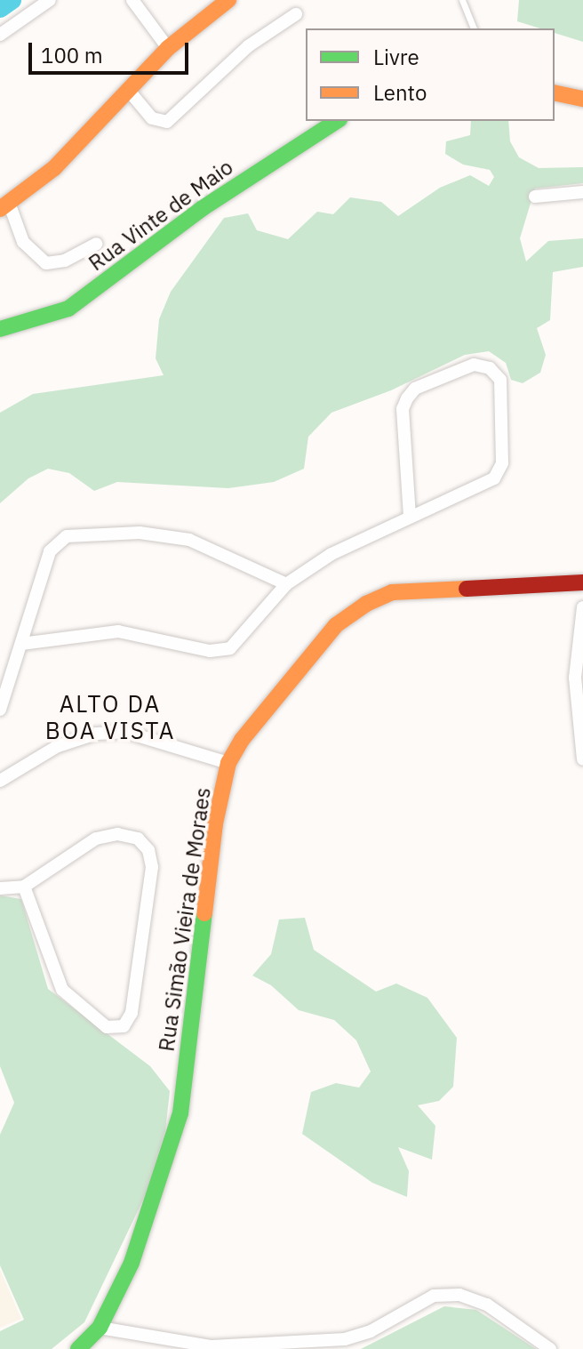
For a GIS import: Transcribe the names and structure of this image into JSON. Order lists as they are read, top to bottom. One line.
{"streets":{"street":["Rua Vinte de Maio","Rua Simão Vieira de Moraes"]},"districts":["ALTO DA BOA VISTA"],"legend":["Livre","Lento"],"scale_bar":"100 m"}
